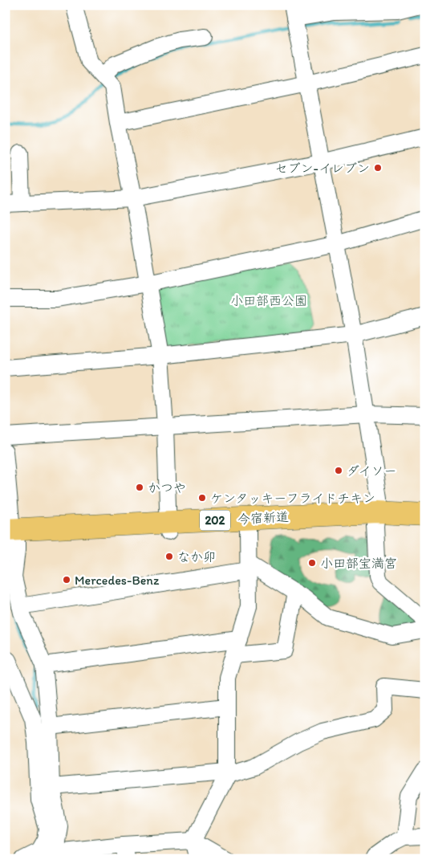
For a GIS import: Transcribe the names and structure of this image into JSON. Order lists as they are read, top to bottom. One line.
{"streets":{"highway":["今宿新道","202"]},"parks":["小田部西公園"],"places":["セブン-イレブン","ダイソー","かつや","ケンタッキーフライドチキン","なか卯","小田部宝満宮","Mercedes-Benz"]}
